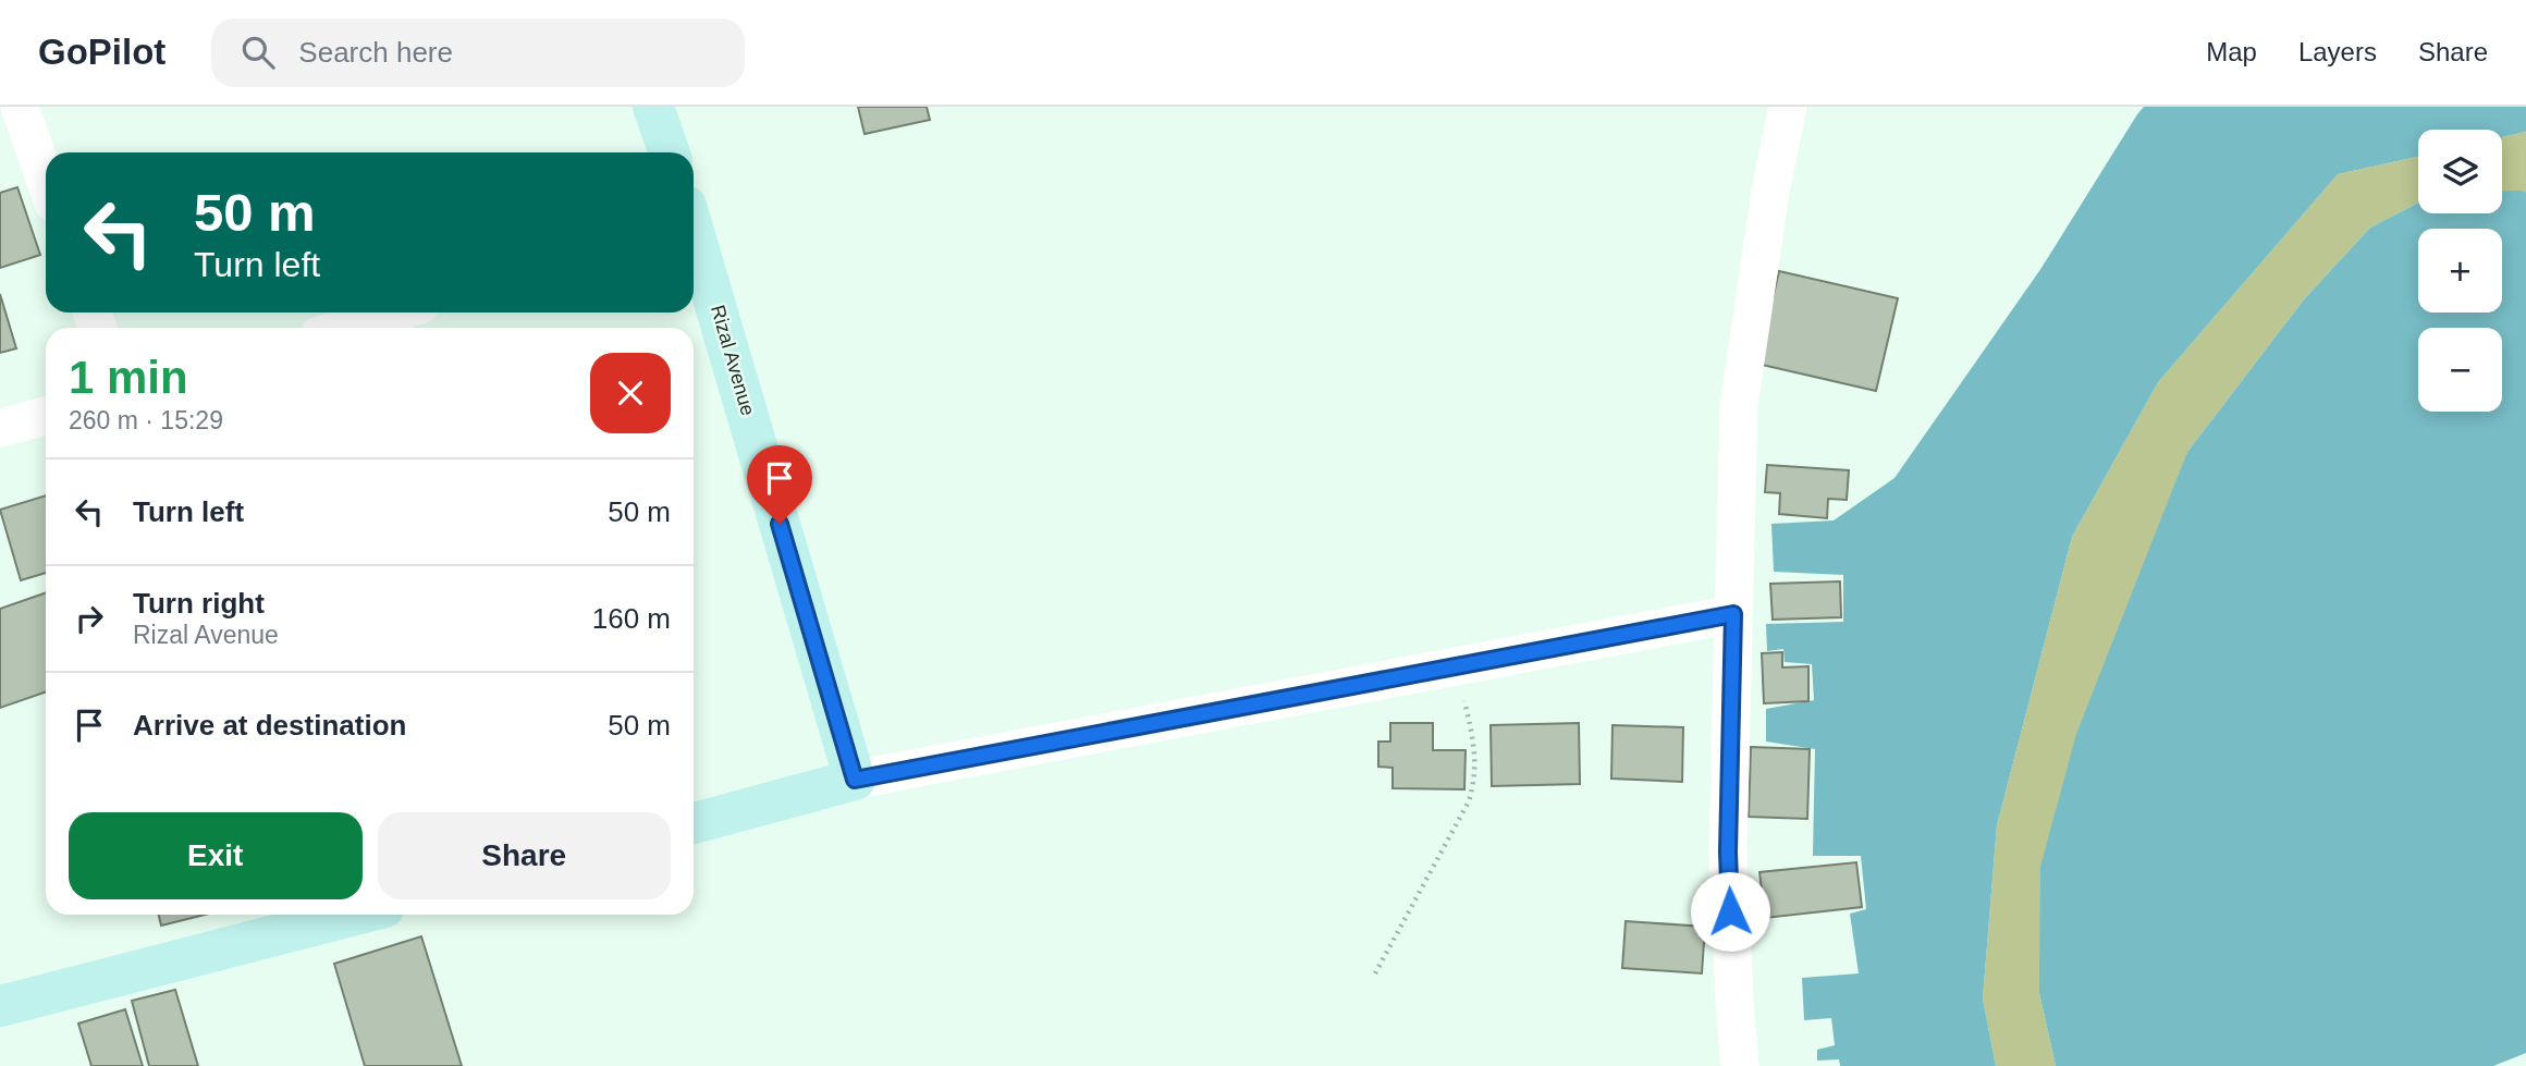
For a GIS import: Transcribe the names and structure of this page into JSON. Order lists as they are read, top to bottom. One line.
{"streets":{"main road":["Rizal Avenue"]},"page":{"header":"GoPilot","search":"Search here","nav":["Map","Layers","Share"],"map_buttons":["+","−"],"turn":["50 m","Turn left"],"heading":["1 min","260 m · 15:29"],"list":[{"name":"Turn left","value":"50 m"},{"name":"Turn right","note":"Rizal Avenue","value":"160 m"},{"name":"Arrive at destination","value":"50 m"}],"buttons":["Exit","Share"]}}
